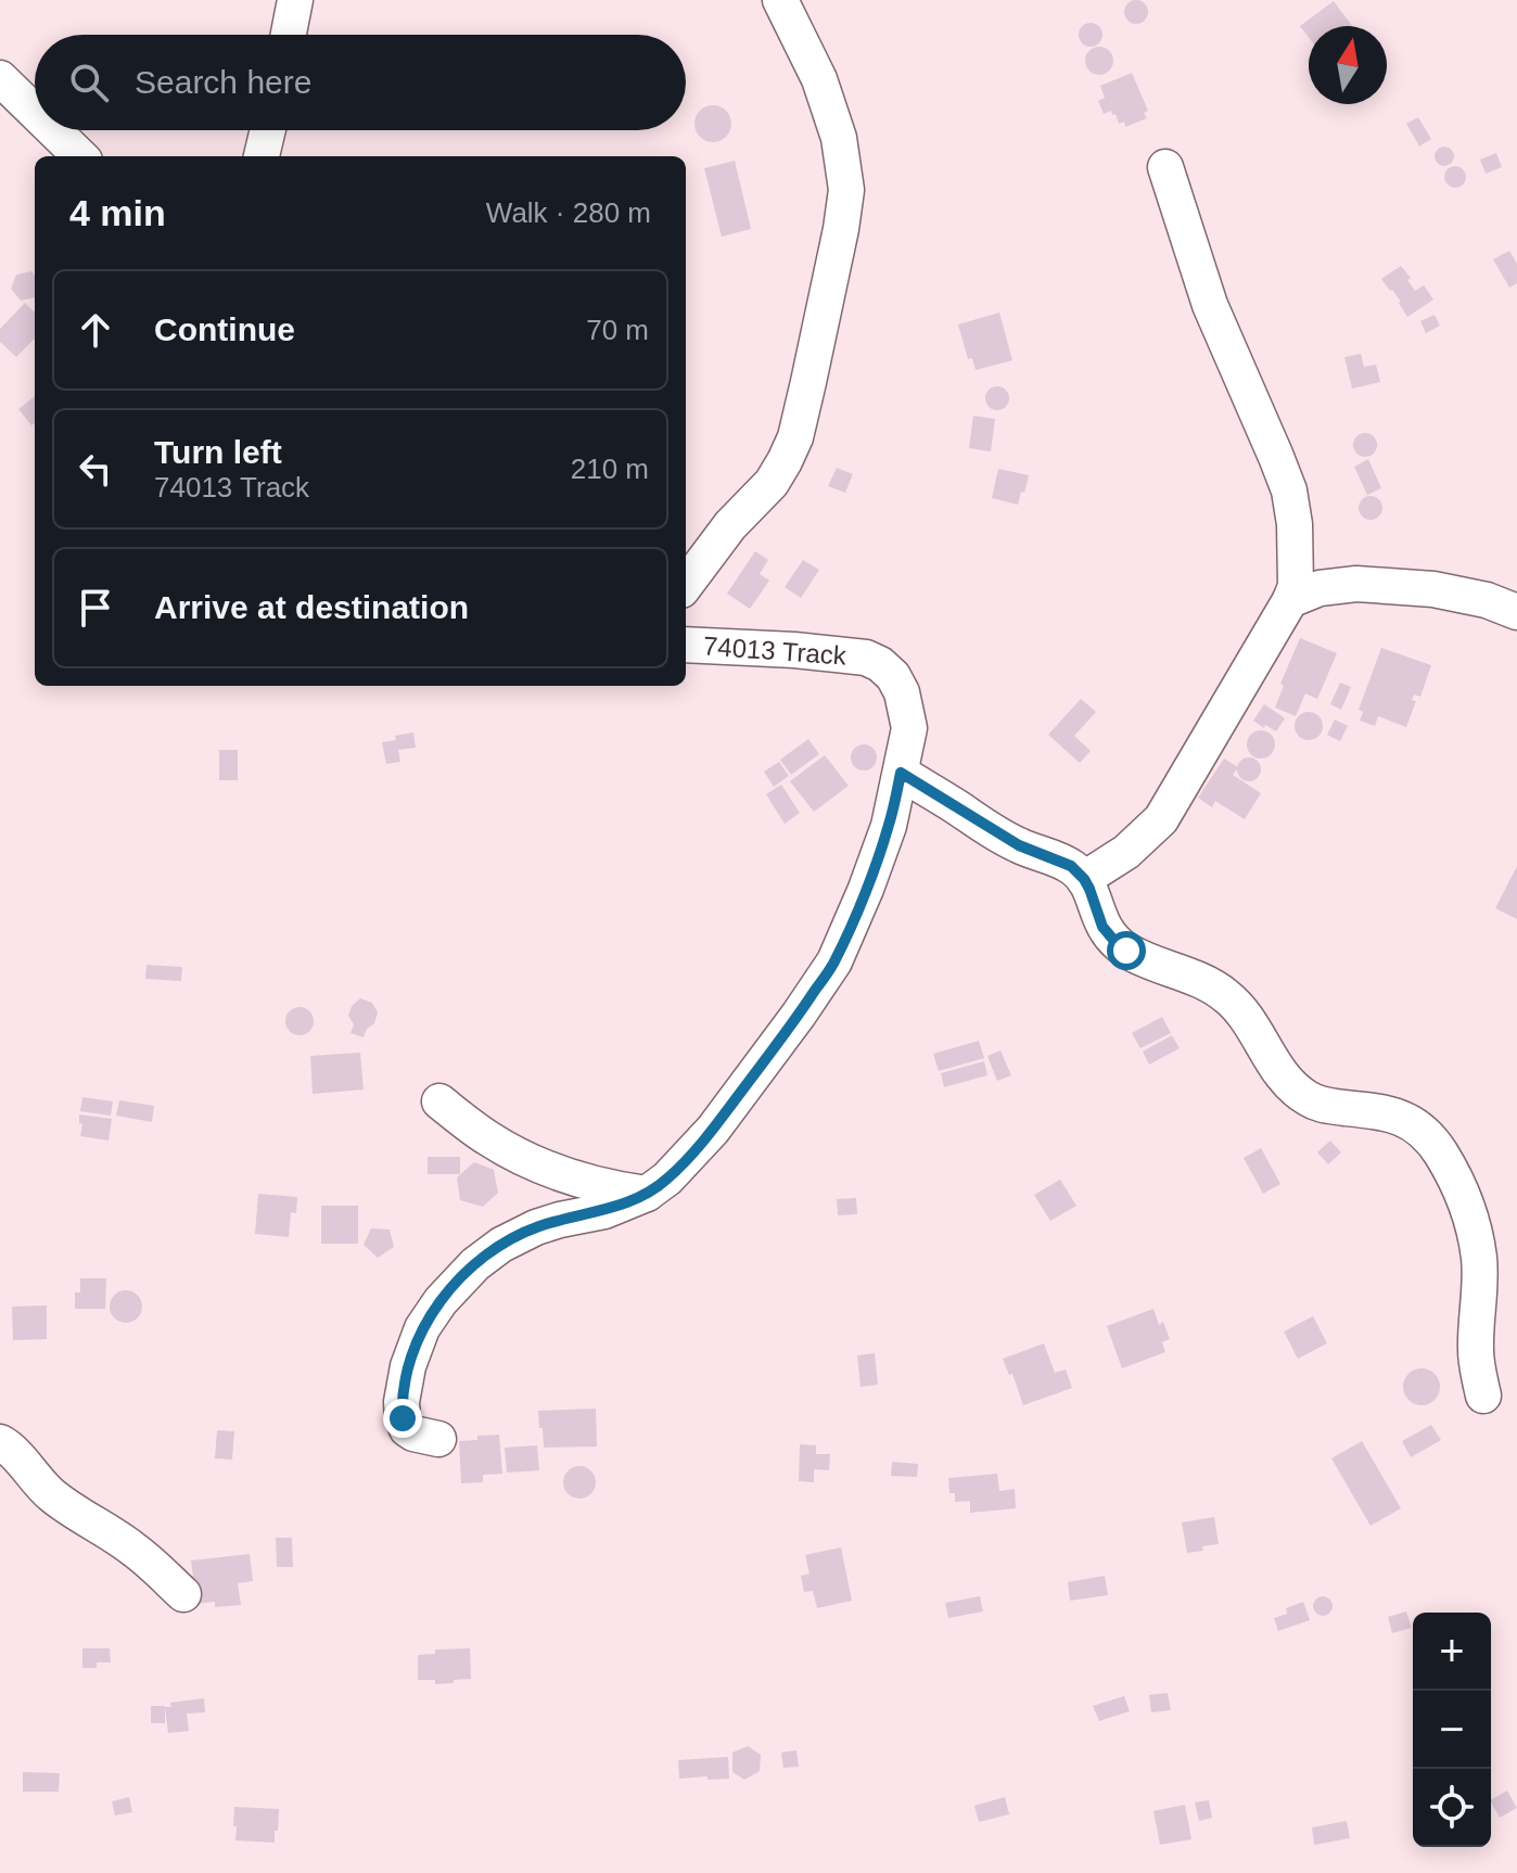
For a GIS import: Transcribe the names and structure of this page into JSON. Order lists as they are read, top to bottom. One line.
{"streets":{"street":["74013 Track"]},"north":"top","page":{"search":"Search here","heading":["4 min","Walk · 280 m"],"list":[["Continue","70 m"],["Turn left","74013 Track","210 m"],"Arrive at destination"],"map_buttons":["+","−"]}}
